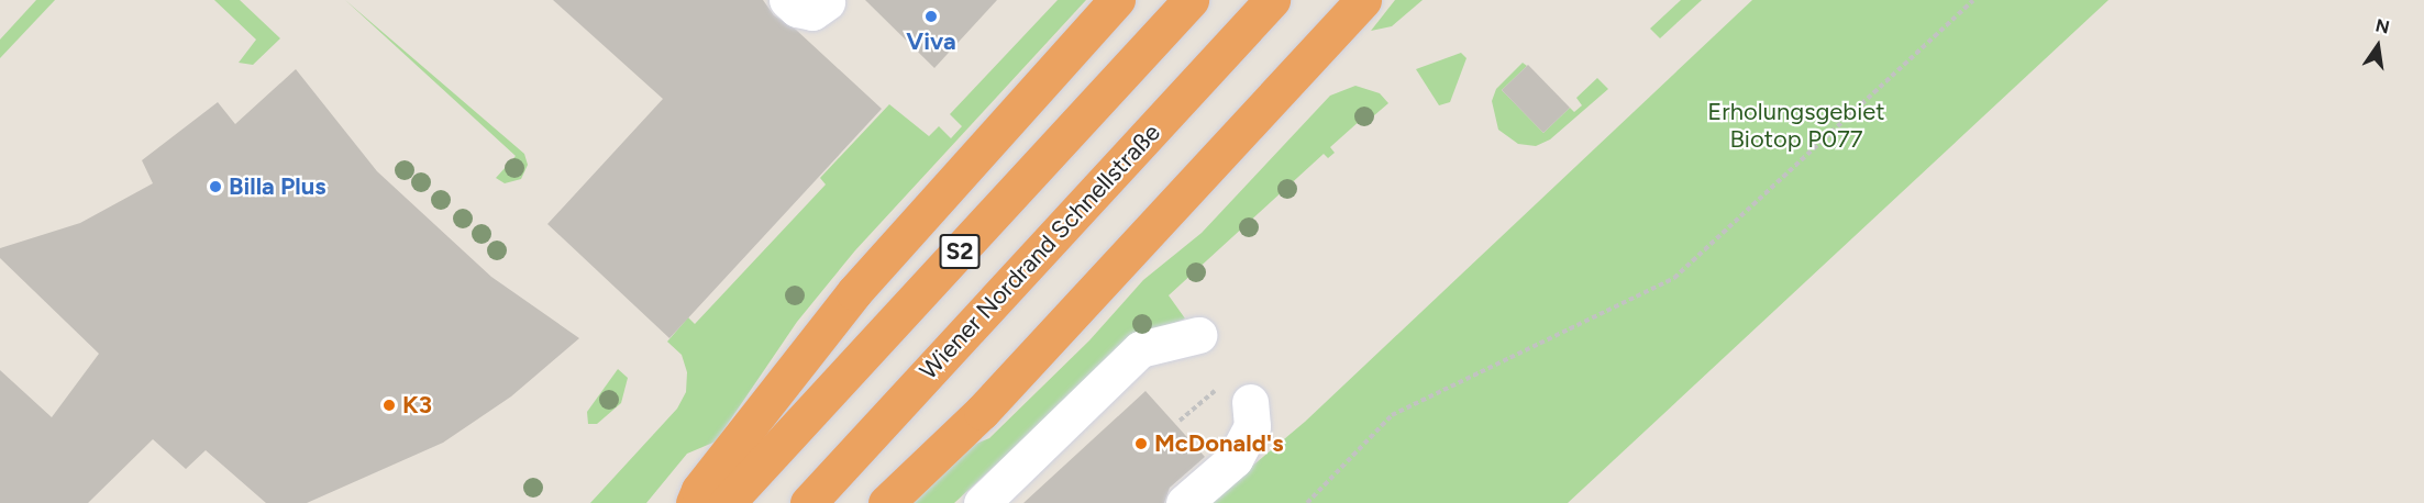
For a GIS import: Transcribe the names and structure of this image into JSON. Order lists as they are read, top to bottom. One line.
{"streets":{"highway":["S2","Wiener Nordrand Schnellstraße"]},"parks":["Erholungsgebiet Biotop P077"],"places":["Viva","Billa Plus","K3","McDonald's"],"north":"top"}
